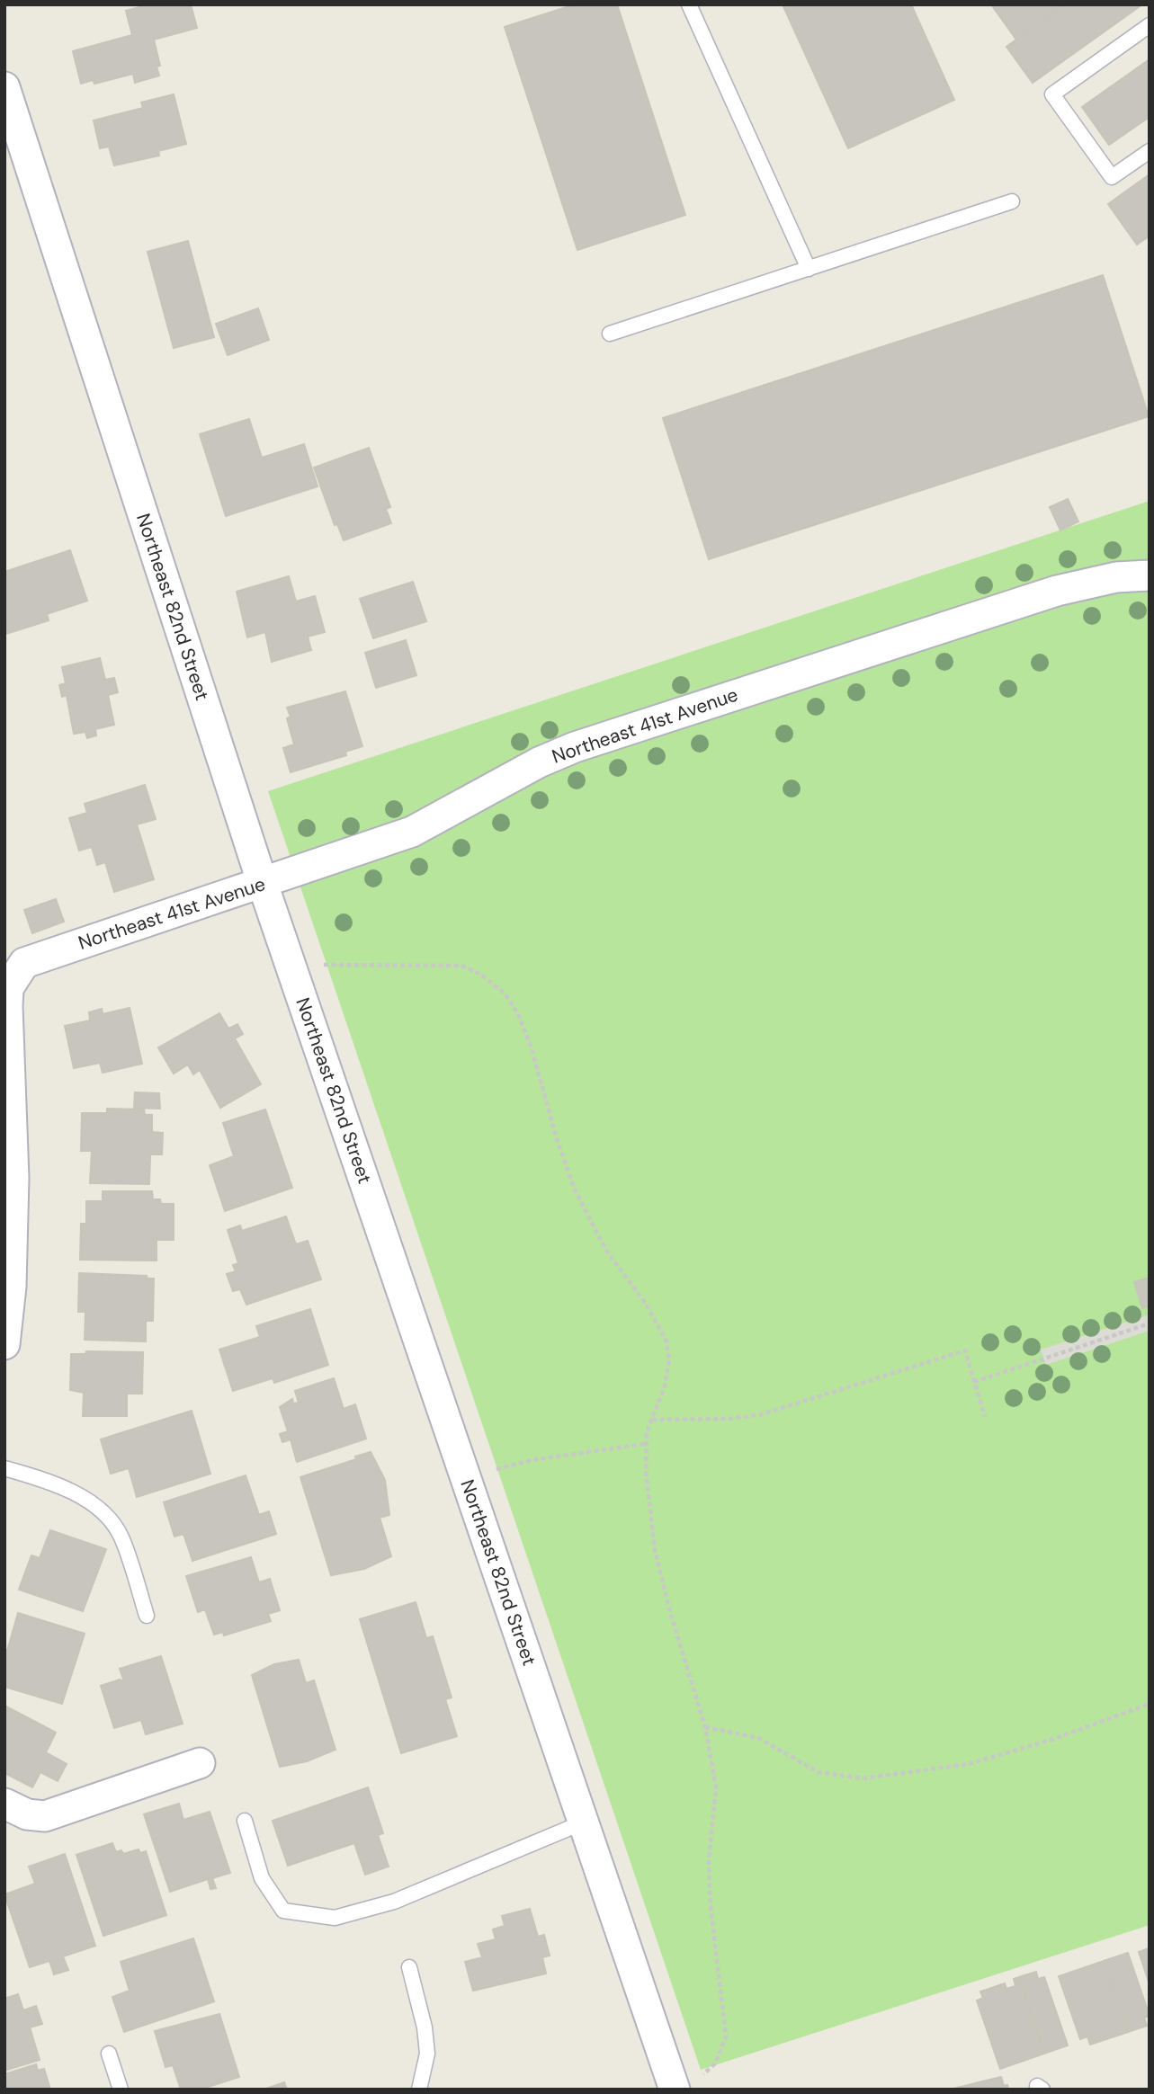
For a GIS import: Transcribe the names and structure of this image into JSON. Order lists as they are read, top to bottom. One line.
{"streets":{"street":["Northeast 82nd Street","Northeast 41st Avenue"]},"crossings":[["Northeast 82nd Street","Northeast 41st Avenue"]]}
